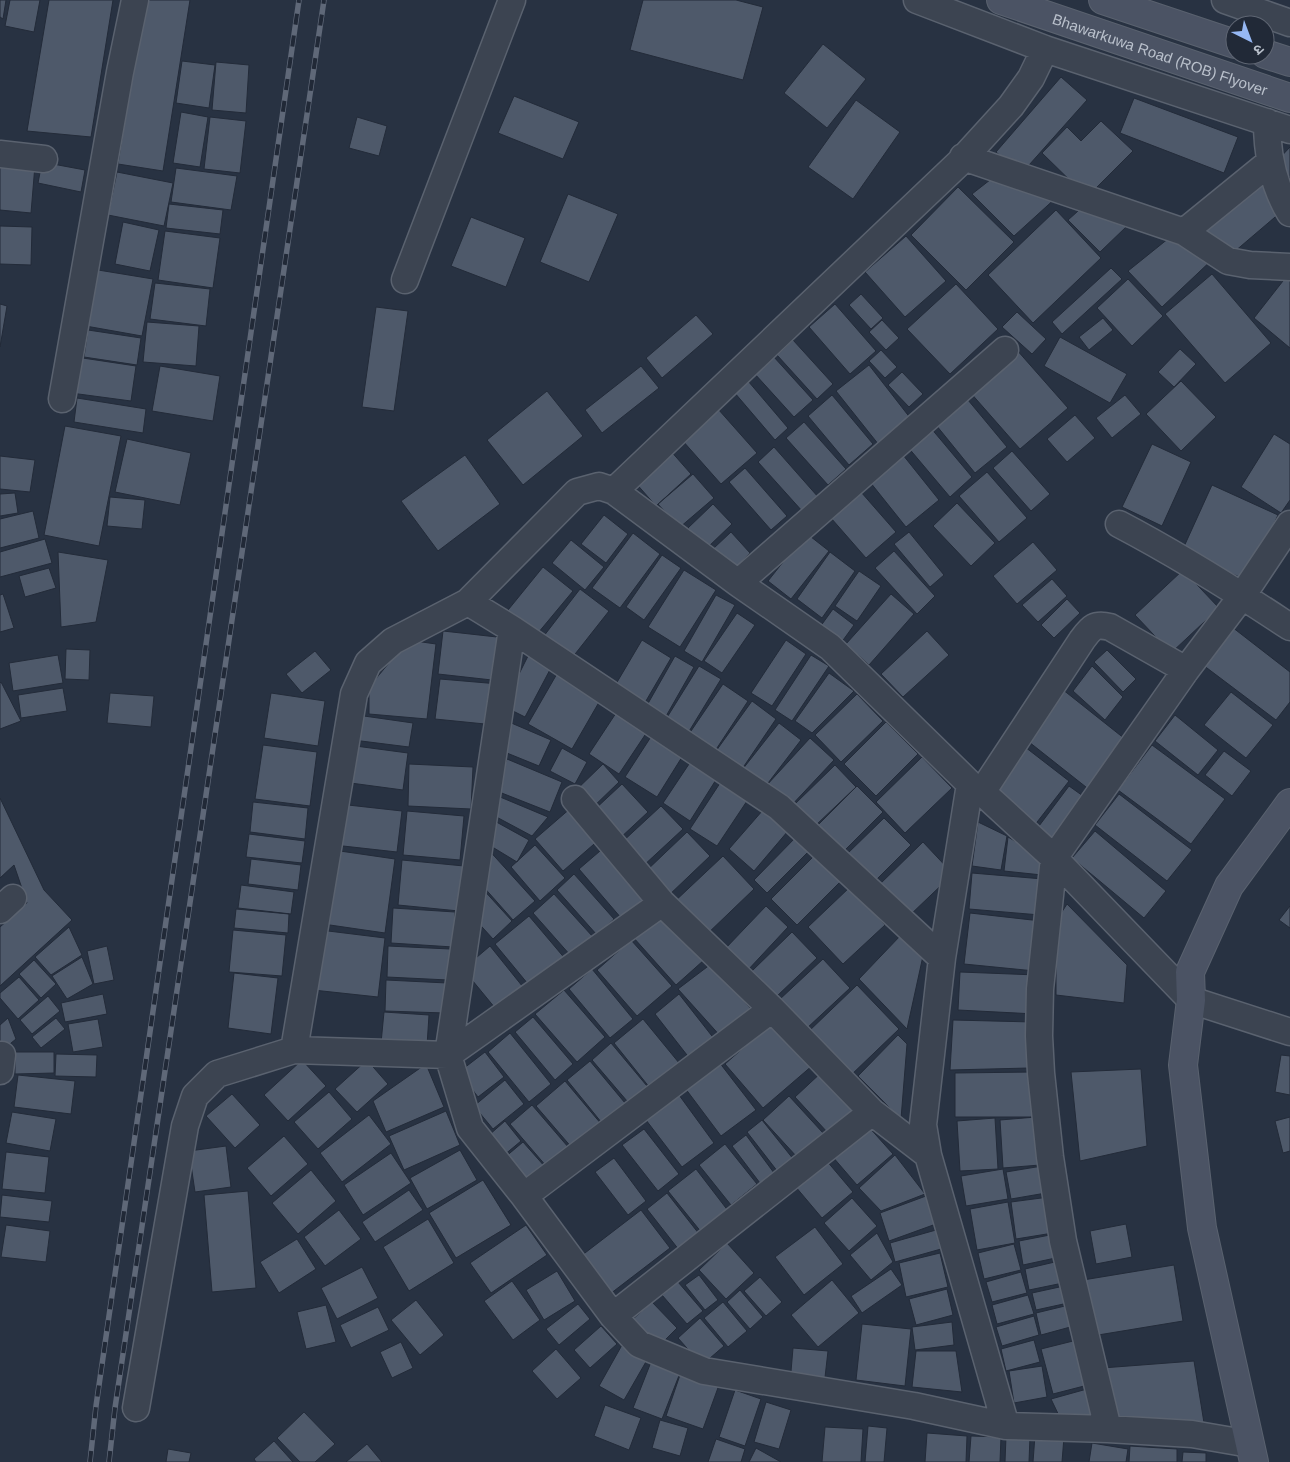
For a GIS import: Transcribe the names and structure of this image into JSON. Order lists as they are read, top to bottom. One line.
{"streets":{"street":["Bhawarkuwa Road (ROB) Flyover"]},"north":"bottom right"}
